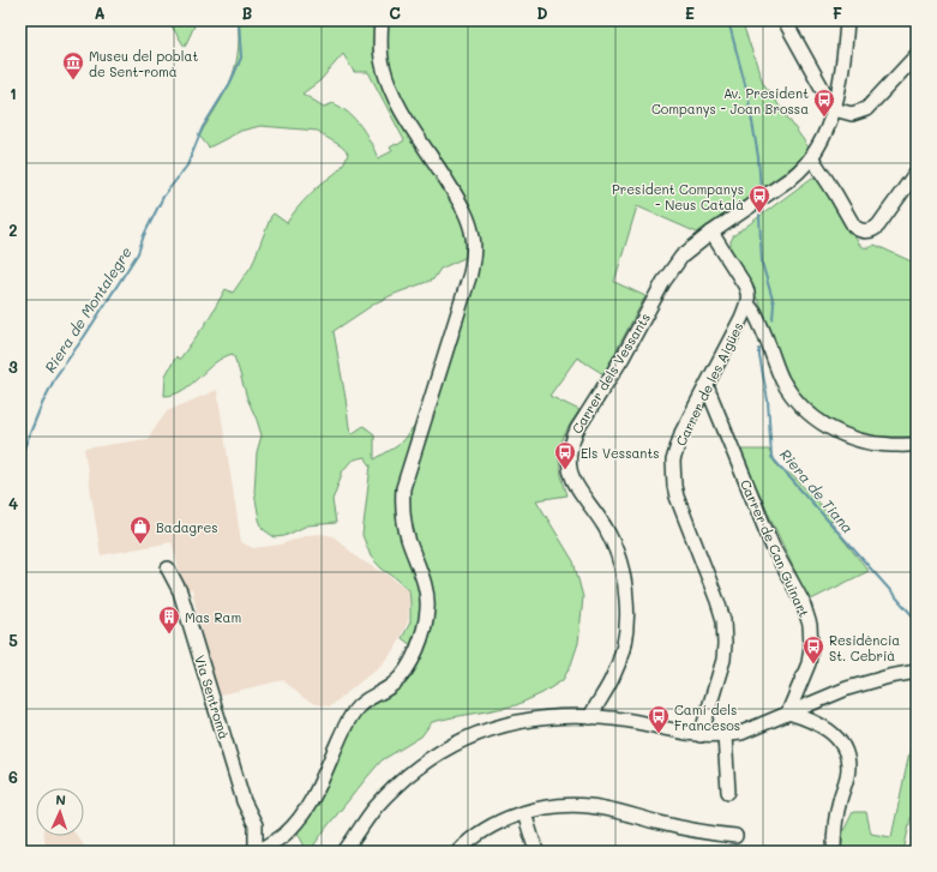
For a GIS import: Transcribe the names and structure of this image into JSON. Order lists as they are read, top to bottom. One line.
{"streets":{"street":["Carrer dels Vessants","Carrer de les Aigües","Carrer de Can Guinart","Via Sentromà"]},"crossings":[["Carrer de les Aigües","Carrer de Can Guinart"]],"water":["Riera de Montalegre","Riera de Tiana"],"places":{"museum":["Museu del poblat de Sent-romà"],"bus stop":["Av. President Companys - Joan Brossa","President Companys - Neus Català","Els Vessants","Residència St. Cebrià","Camí dels Francesos"],"shop":["Badagres"],"building":["Mas Ram"]},"north":"top","grid":{"columns":["A","B","C","D","E","F"],"rows":["1","2","3","4","5","6"]}}
